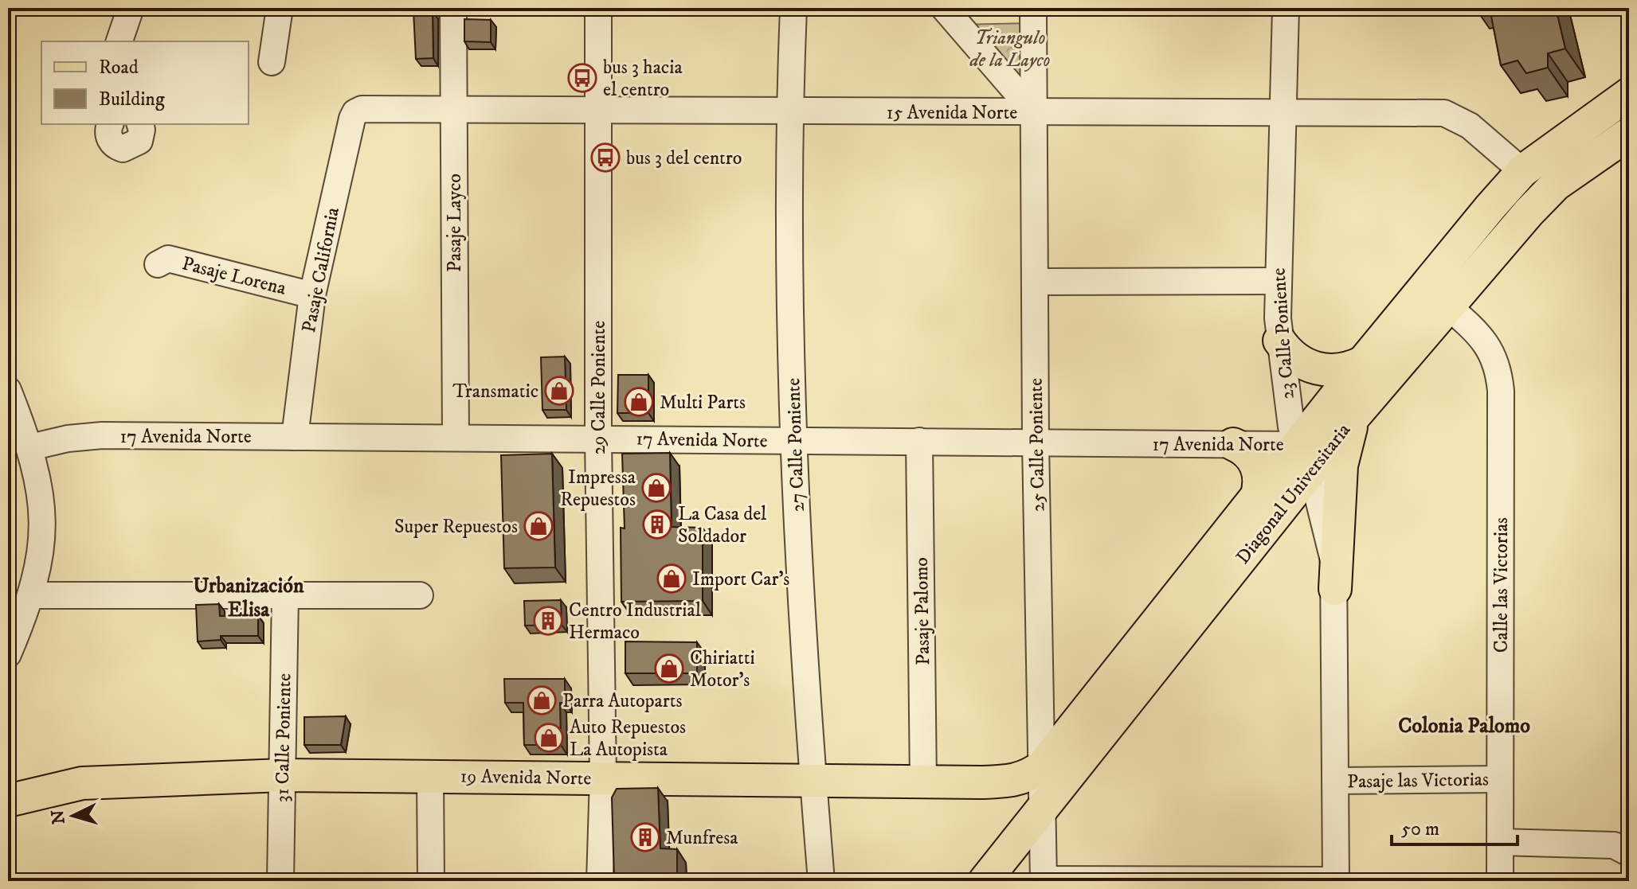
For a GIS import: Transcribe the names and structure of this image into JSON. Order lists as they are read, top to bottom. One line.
{"streets":{"main road":["Diagonal Universitaria","19 Avenida Norte"],"street":["15 Avenida Norte","Pasaje Layco","Pasaje California","Pasaje Lorena","23 Calle Poniente","29 Calle Poniente","17 Avenida Norte","27 Calle Poniente","25 Calle Poniente","Calle las Victorias","Pasaje Palomo","31 Calle Poniente","Pasaje las Victorias"]},"crossings":[["15 Avenida Norte","Pasaje Layco"],["15 Avenida Norte","Pasaje California"],["15 Avenida Norte","23 Calle Poniente"],["15 Avenida Norte","29 Calle Poniente"],["15 Avenida Norte","27 Calle Poniente"],["15 Avenida Norte","25 Calle Poniente"],["15 Avenida Norte","Diagonal Universitaria"],["Pasaje Layco","17 Avenida Norte"],["Pasaje California","Pasaje Lorena"],["Pasaje California","17 Avenida Norte"],["23 Calle Poniente","17 Avenida Norte"],["23 Calle Poniente","Diagonal Universitaria"],["23 Calle Poniente","Pasaje las Victorias"],["29 Calle Poniente","17 Avenida Norte"],["29 Calle Poniente","19 Avenida Norte"],["17 Avenida Norte","27 Calle Poniente"],["17 Avenida Norte","25 Calle Poniente"],["17 Avenida Norte","Diagonal Universitaria"],["17 Avenida Norte","Pasaje Palomo"],["27 Calle Poniente","19 Avenida Norte"],["25 Calle Poniente","Diagonal Universitaria"],["25 Calle Poniente","19 Avenida Norte"],["Diagonal Universitaria","Calle las Victorias"],["Diagonal Universitaria","19 Avenida Norte"],["Calle las Victorias","Pasaje las Victorias"],["Pasaje Palomo","19 Avenida Norte"],["31 Calle Poniente","19 Avenida Norte"]],"districts":["Urbanización Elisa","Colonia Palomo"],"parks":["Triangulo de la Layco"],"places":{"bus stop":["bus 3 hacia el centro","bus 3 del centro"],"shop":["Transmatic","Multi Parts","Impressa Repuestos","Super Repuestos","Import Car's","Chiriatti Motor's","Parra Autoparts","Auto Repuestos La Autopista"],"building":["La Casa del Soldador","Centro Industrial Hermaco","Munfresa"]},"legend":["Road","Building"],"scale_bar":"50 m","north":"left"}
